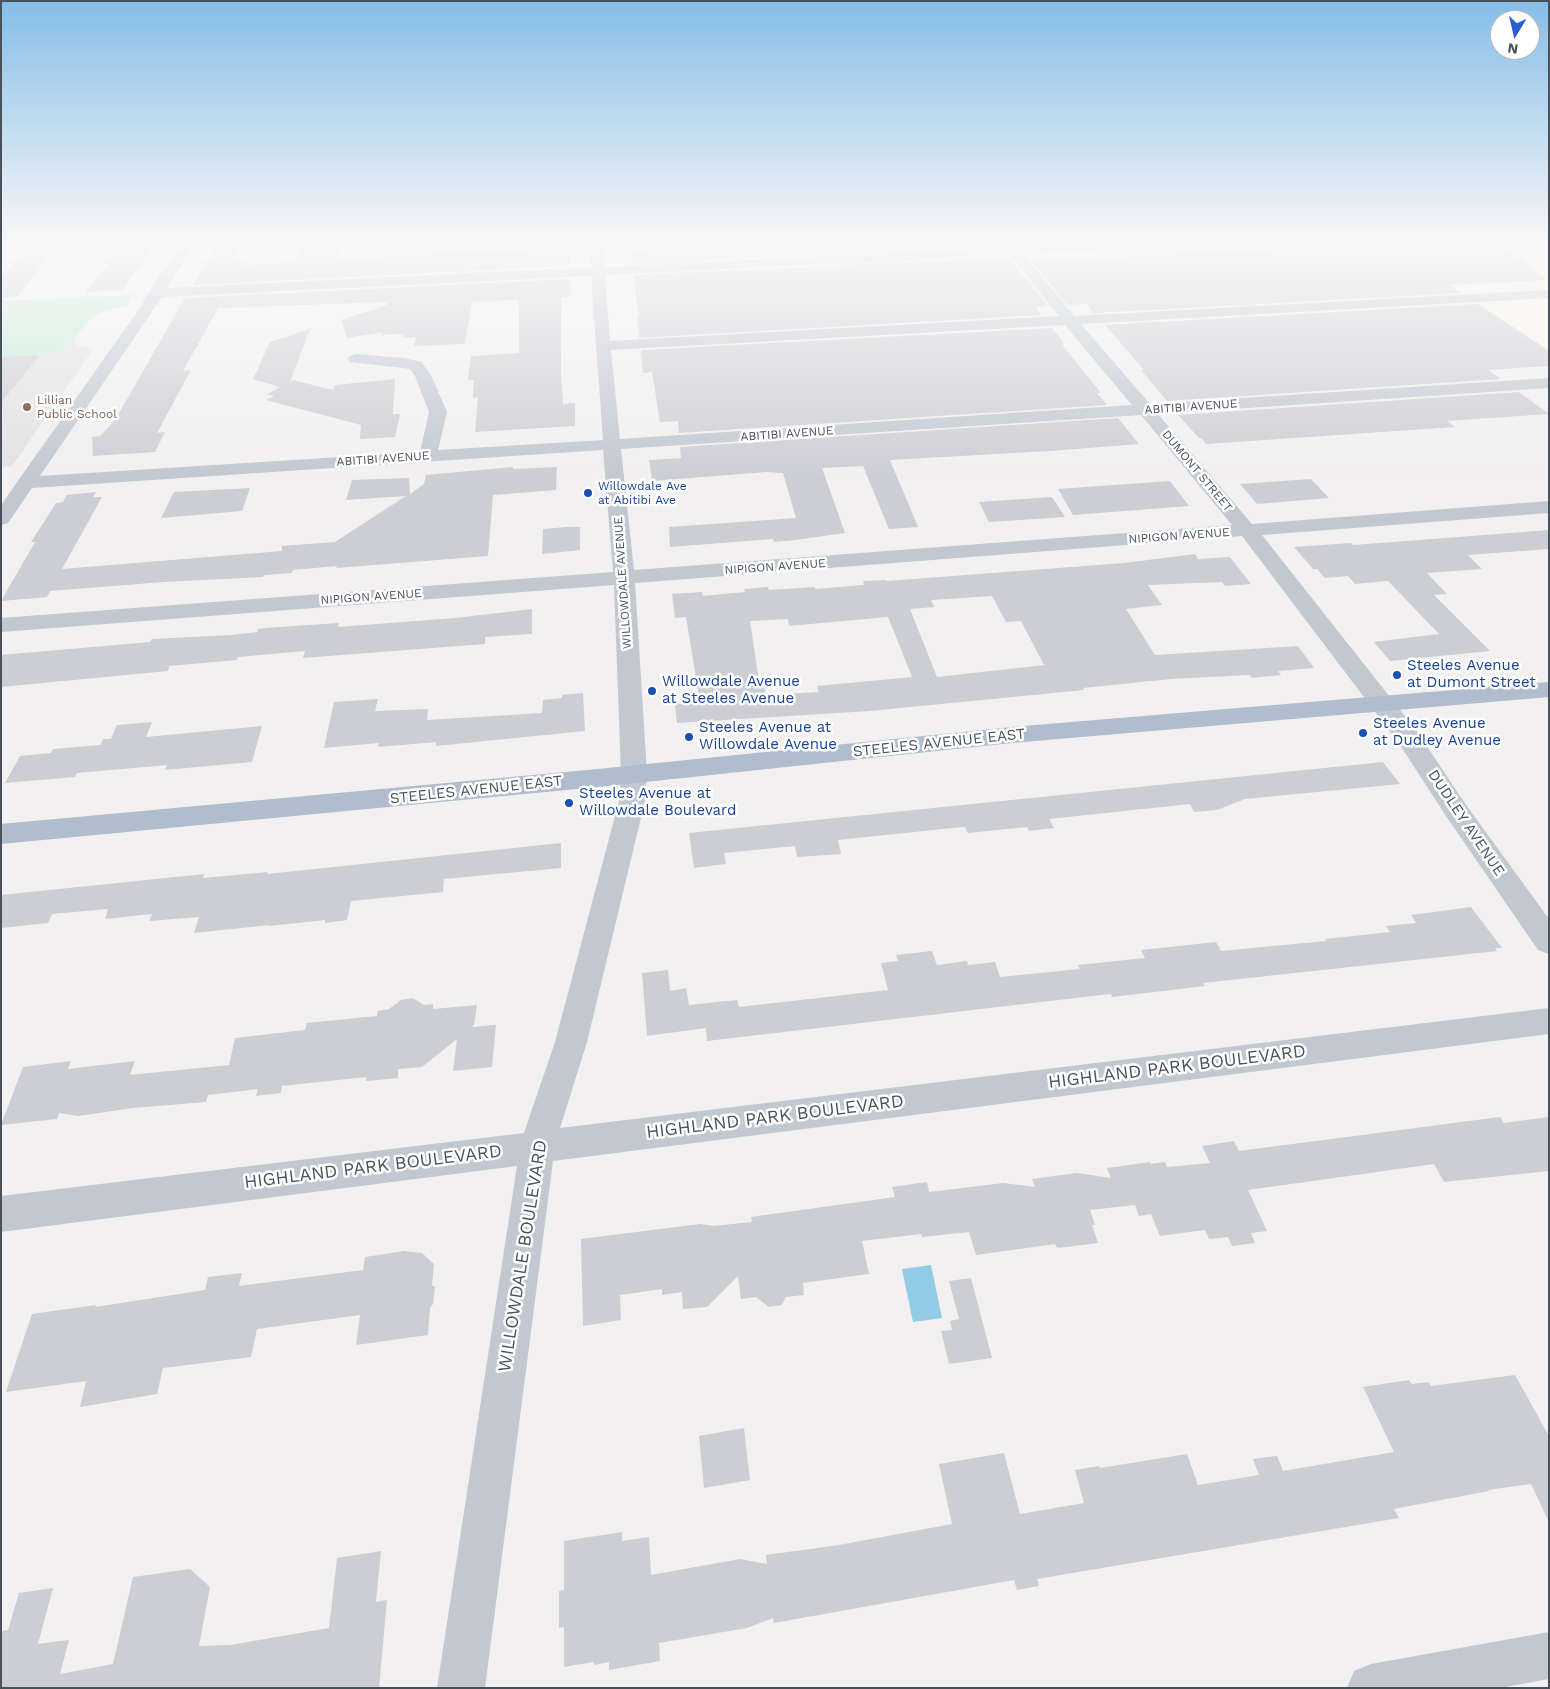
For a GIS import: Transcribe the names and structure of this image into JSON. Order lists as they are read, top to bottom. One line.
{"streets":{"main road":["STEELES AVENUE EAST"],"street":["ABITIBI AVENUE","DUMONT STREET","NIPIGON AVENUE","WILLOWDALE AVENUE","DUDLEY AVENUE","HIGHLAND PARK BOULEVARD","WILLOWDALE BOULEVARD"]},"crossings":[["ABITIBI AVENUE","DUMONT STREET"],["ABITIBI AVENUE","WILLOWDALE AVENUE"],["DUMONT STREET","NIPIGON AVENUE"],["DUMONT STREET","STEELES AVENUE EAST"],["DUMONT STREET","DUDLEY AVENUE"],["NIPIGON AVENUE","WILLOWDALE AVENUE"],["WILLOWDALE AVENUE","STEELES AVENUE EAST"],["WILLOWDALE AVENUE","WILLOWDALE BOULEVARD"],["STEELES AVENUE EAST","DUDLEY AVENUE"],["STEELES AVENUE EAST","WILLOWDALE BOULEVARD"],["HIGHLAND PARK BOULEVARD","WILLOWDALE BOULEVARD"]],"places":["Lillian Public School","Willowdale Ave at Abitibi Ave","Steeles Avenue at Dumont Street","Willowdale Avenue at Steeles Avenue","Steeles Avenue at Dudley Avenue","Steeles Avenue at Willowdale Avenue","Steeles Avenue at Willowdale Boulevard"],"north":"bottom"}
